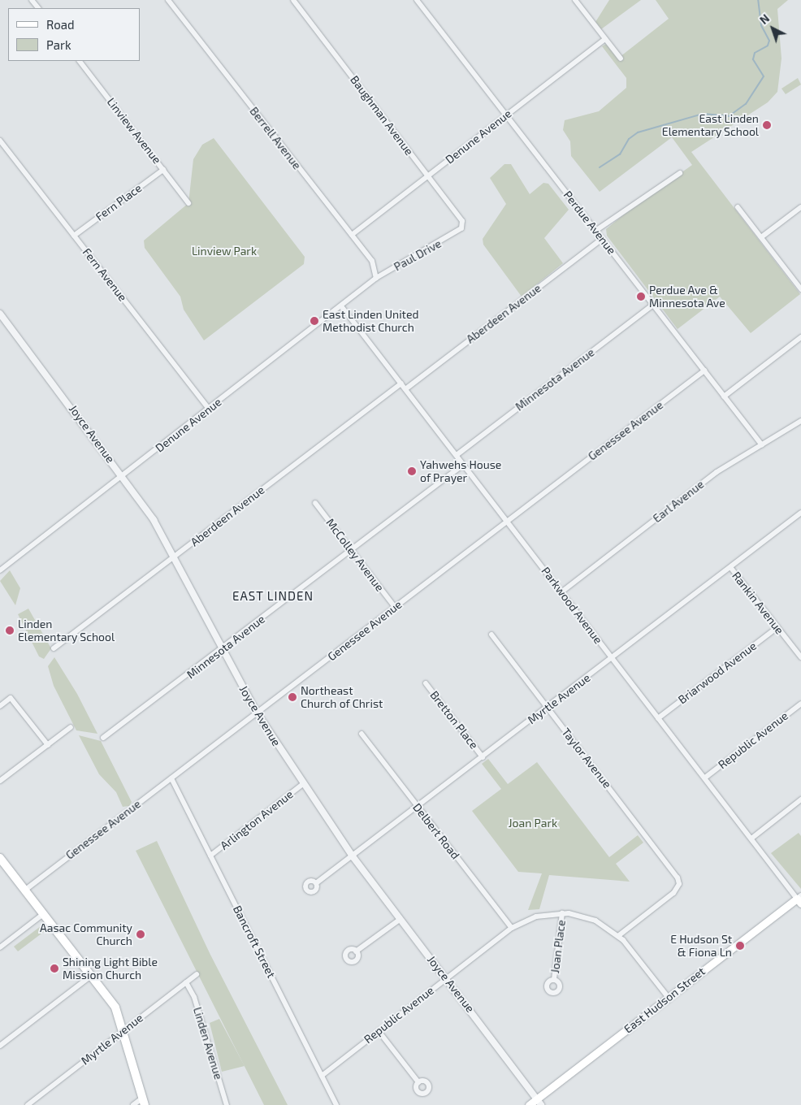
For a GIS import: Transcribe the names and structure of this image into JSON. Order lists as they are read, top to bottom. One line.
{"streets":{"main road":["East Hudson Street"],"street":["Baughman Avenue","Linview Avenue","Denune Avenue","Berrell Avenue","Fern Place","Perdue Avenue","Paul Drive","Fern Avenue","Aberdeen Avenue","Minnesota Avenue","Genessee Avenue","Joyce Avenue","Earl Avenue","McColley Avenue","Rankin Avenue","Parkwood Avenue","Briarwood Avenue","Myrtle Avenue","Bretton Place","Republic Avenue","Taylor Avenue","Arlington Avenue","Delbert Road","Bancroft Street","Joan Place","Linden Avenue"]},"crossings":[["Baughman Avenue","Denune Avenue"],["Baughman Avenue","Paul Drive"],["Linview Avenue","Fern Place"],["Denune Avenue","Berrell Avenue"],["Denune Avenue","Perdue Avenue"],["Denune Avenue","Paul Drive"],["Denune Avenue","Fern Avenue"],["Denune Avenue","Joyce Avenue"],["Denune Avenue","Parkwood Avenue"],["Berrell Avenue","Paul Drive"],["Fern Place","Fern Avenue"],["Perdue Avenue","Aberdeen Avenue"],["Perdue Avenue","Minnesota Avenue"],["Perdue Avenue","Genessee Avenue"],["Perdue Avenue","Earl Avenue"],["Aberdeen Avenue","Joyce Avenue"],["Aberdeen Avenue","Parkwood Avenue"],["Minnesota Avenue","Joyce Avenue"],["Minnesota Avenue","McColley Avenue"],["Minnesota Avenue","Parkwood Avenue"],["Genessee Avenue","Joyce Avenue"],["Genessee Avenue","McColley Avenue"],["Genessee Avenue","Parkwood Avenue"],["Genessee Avenue","Bancroft Street"],["Joyce Avenue","Myrtle Avenue"],["Joyce Avenue","Republic Avenue"],["Joyce Avenue","Arlington Avenue"],["Joyce Avenue","East Hudson Street"],["Earl Avenue","Parkwood Avenue"],["Rankin Avenue","Briarwood Avenue"],["Rankin Avenue","Myrtle Avenue"],["Parkwood Avenue","Briarwood Avenue"],["Parkwood Avenue","Myrtle Avenue"],["Parkwood Avenue","Republic Avenue"],["Parkwood Avenue","East Hudson Street"],["Myrtle Avenue","Bretton Place"],["Myrtle Avenue","Taylor Avenue"],["Myrtle Avenue","Delbert Road"],["Myrtle Avenue","Linden Avenue"],["Republic Avenue","Delbert Road"],["Republic Avenue","Bancroft Street"],["Republic Avenue","Joan Place"],["Arlington Avenue","Bancroft Street"]],"districts":["EAST LINDEN"],"parks":["Linview Park","Joan Park"],"places":["East Linden Elementary School","Perdue Ave & Minnesota Ave","East Linden United Methodist Church","Yahwehs House of Prayer","Linden Elementary School","Northeast Church of Christ","Aasac Community Church","E Hudson St & Fiona Ln","Shining Light Bible Mission Church"],"legend":["Road","Park"],"north":"top left"}
